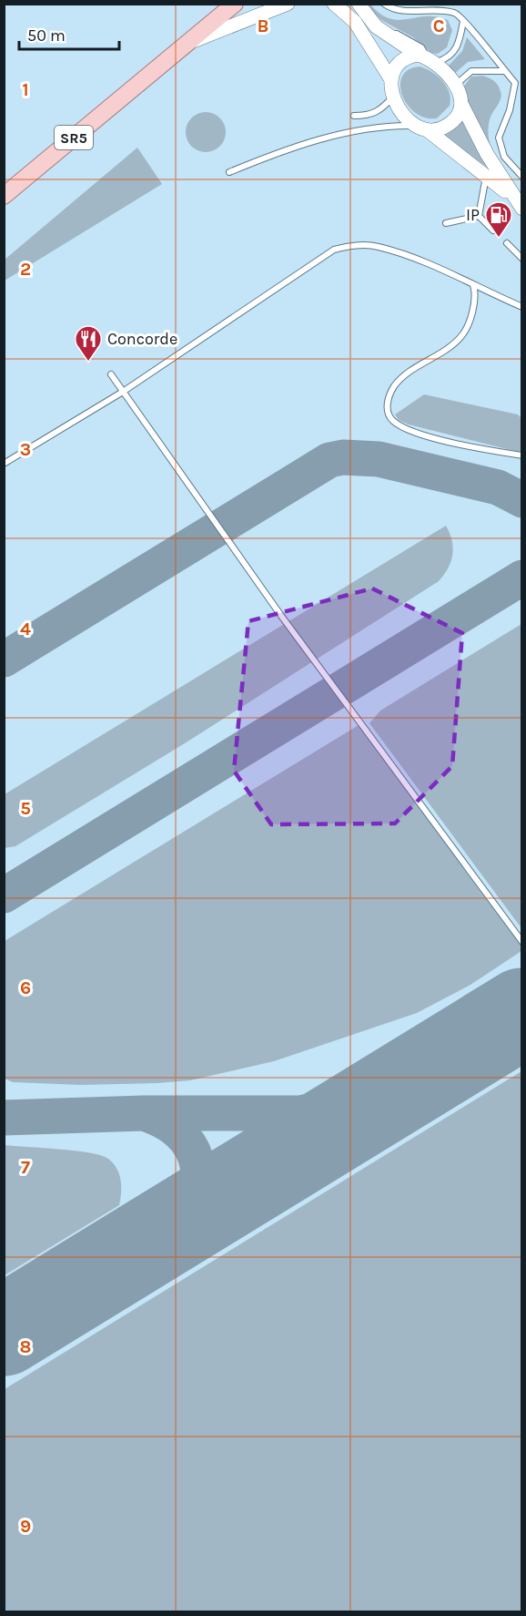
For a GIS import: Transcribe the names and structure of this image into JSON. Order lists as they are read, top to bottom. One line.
{"streets":{"main road":["SR5"]},"places":{"fuel station":["IP"],"restaurant":["Concorde"]},"scale_bar":"50 m","grid":{"columns":["B","C"],"rows":["1","2","3","4","5","6","7","8","9"]}}
